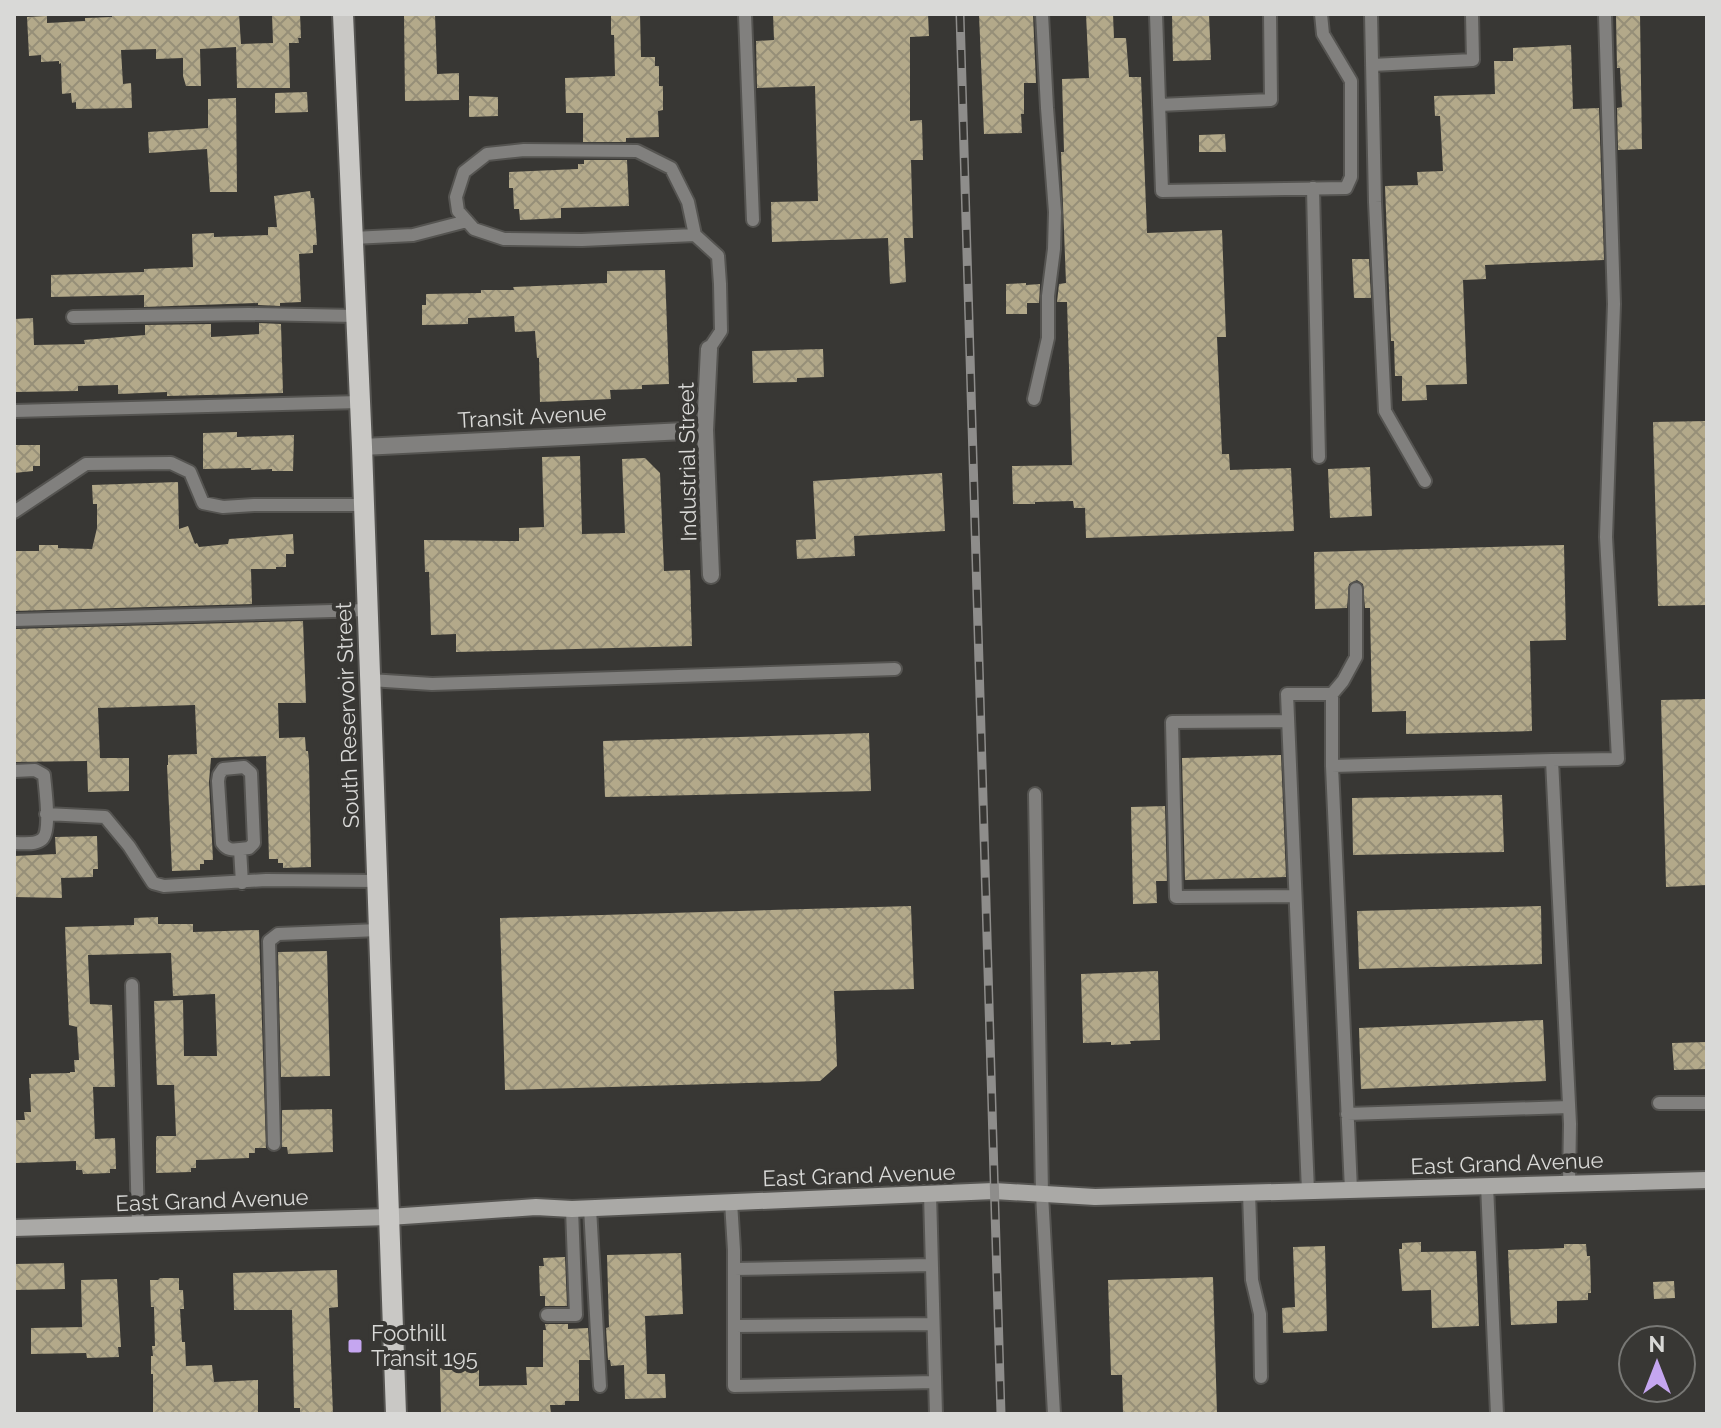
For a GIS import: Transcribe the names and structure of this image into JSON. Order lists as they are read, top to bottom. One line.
{"streets":{"main road":["South Reservoir Street"],"street":["Transit Avenue","Industrial Street","East Grand Avenue"]},"crossings":[["Transit Avenue","Industrial Street"],["Transit Avenue","South Reservoir Street"],["South Reservoir Street","East Grand Avenue"]],"places":{"transit":["Foothill Transit 195"]},"north":"top"}
